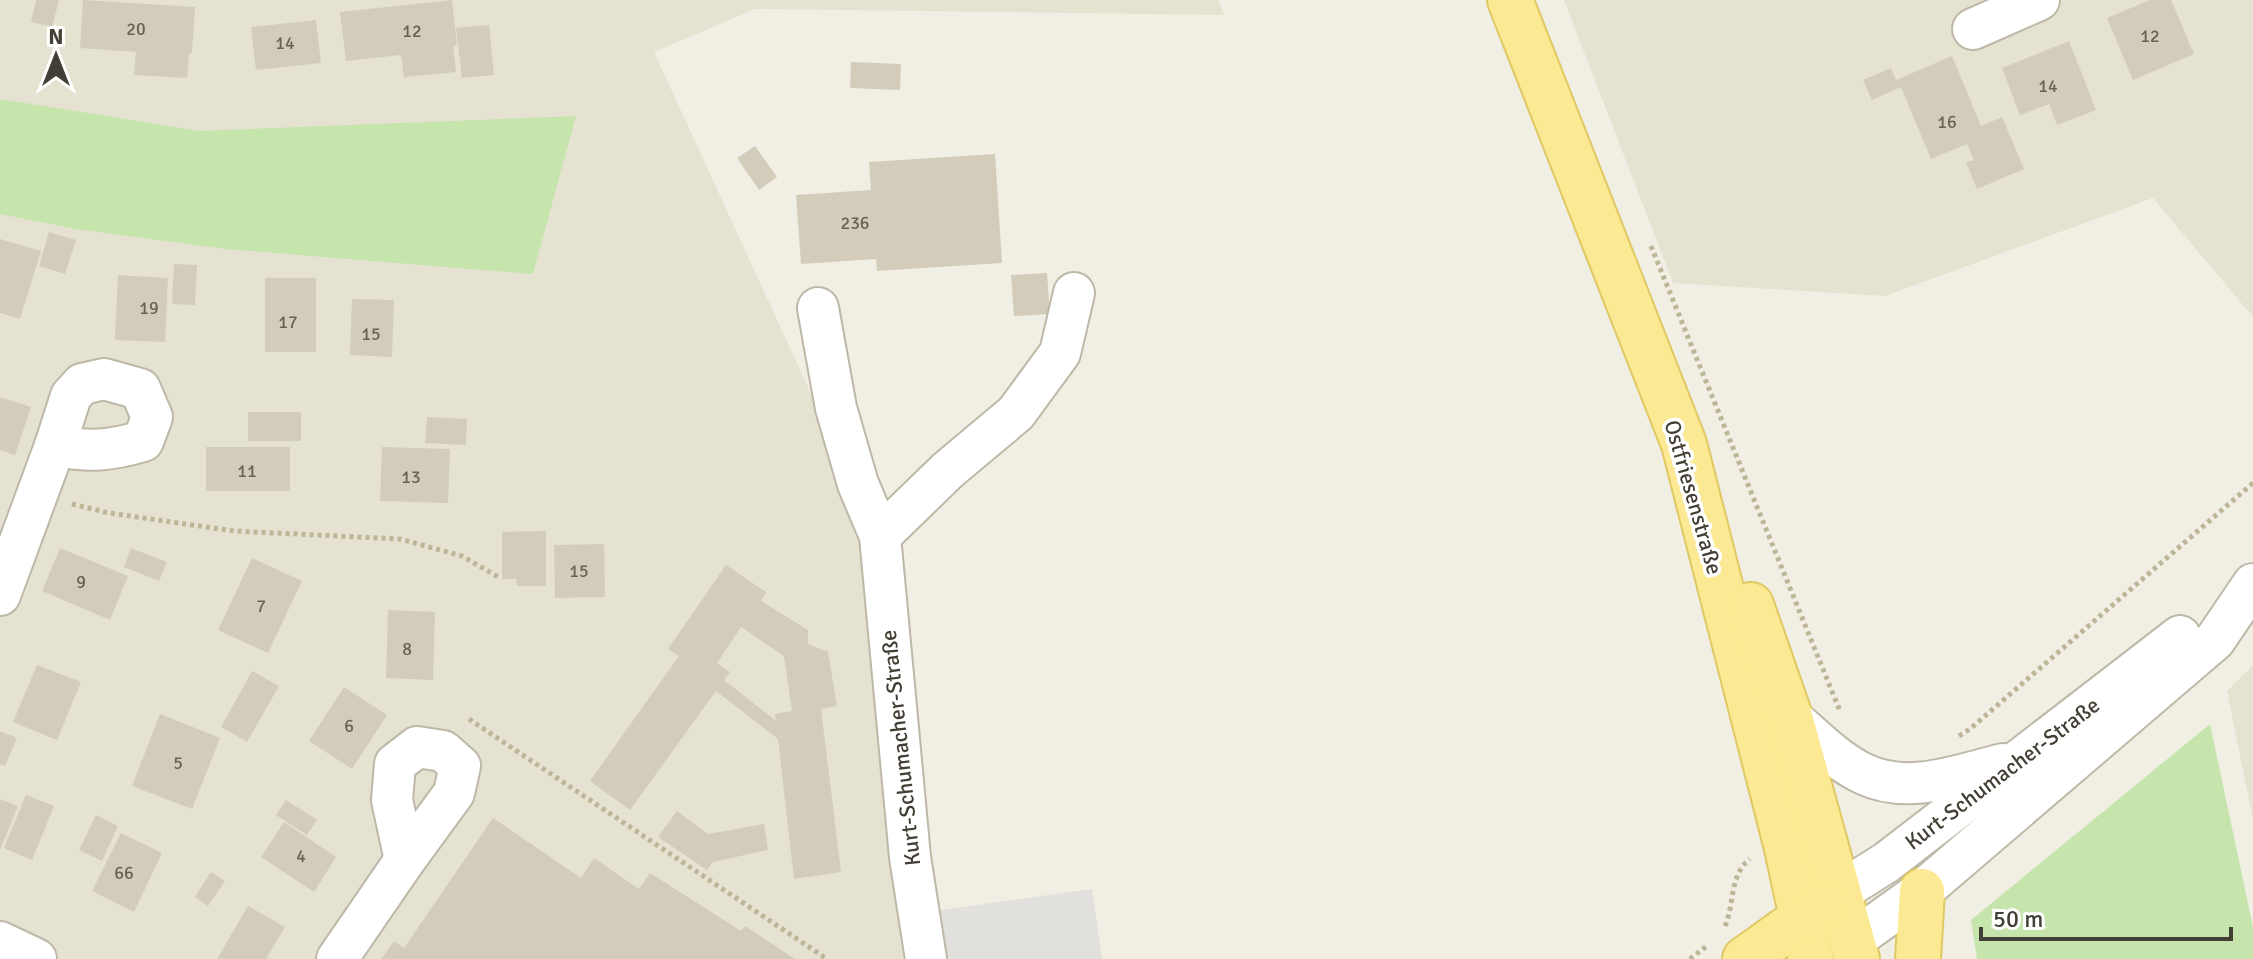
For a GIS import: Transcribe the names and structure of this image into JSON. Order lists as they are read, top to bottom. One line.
{"streets":{"main road":["Ostfriesenstraße","Kurt-Schumacher-Straße"]},"crossings":[["Ostfriesenstraße","Kurt-Schumacher-Straße"]],"house_numbers":["20","12","12","14","14","16","236","19","17","15","11","13","15","9","7","8","6","5","4","66"],"scale_bar":"50 m","north":"top"}
